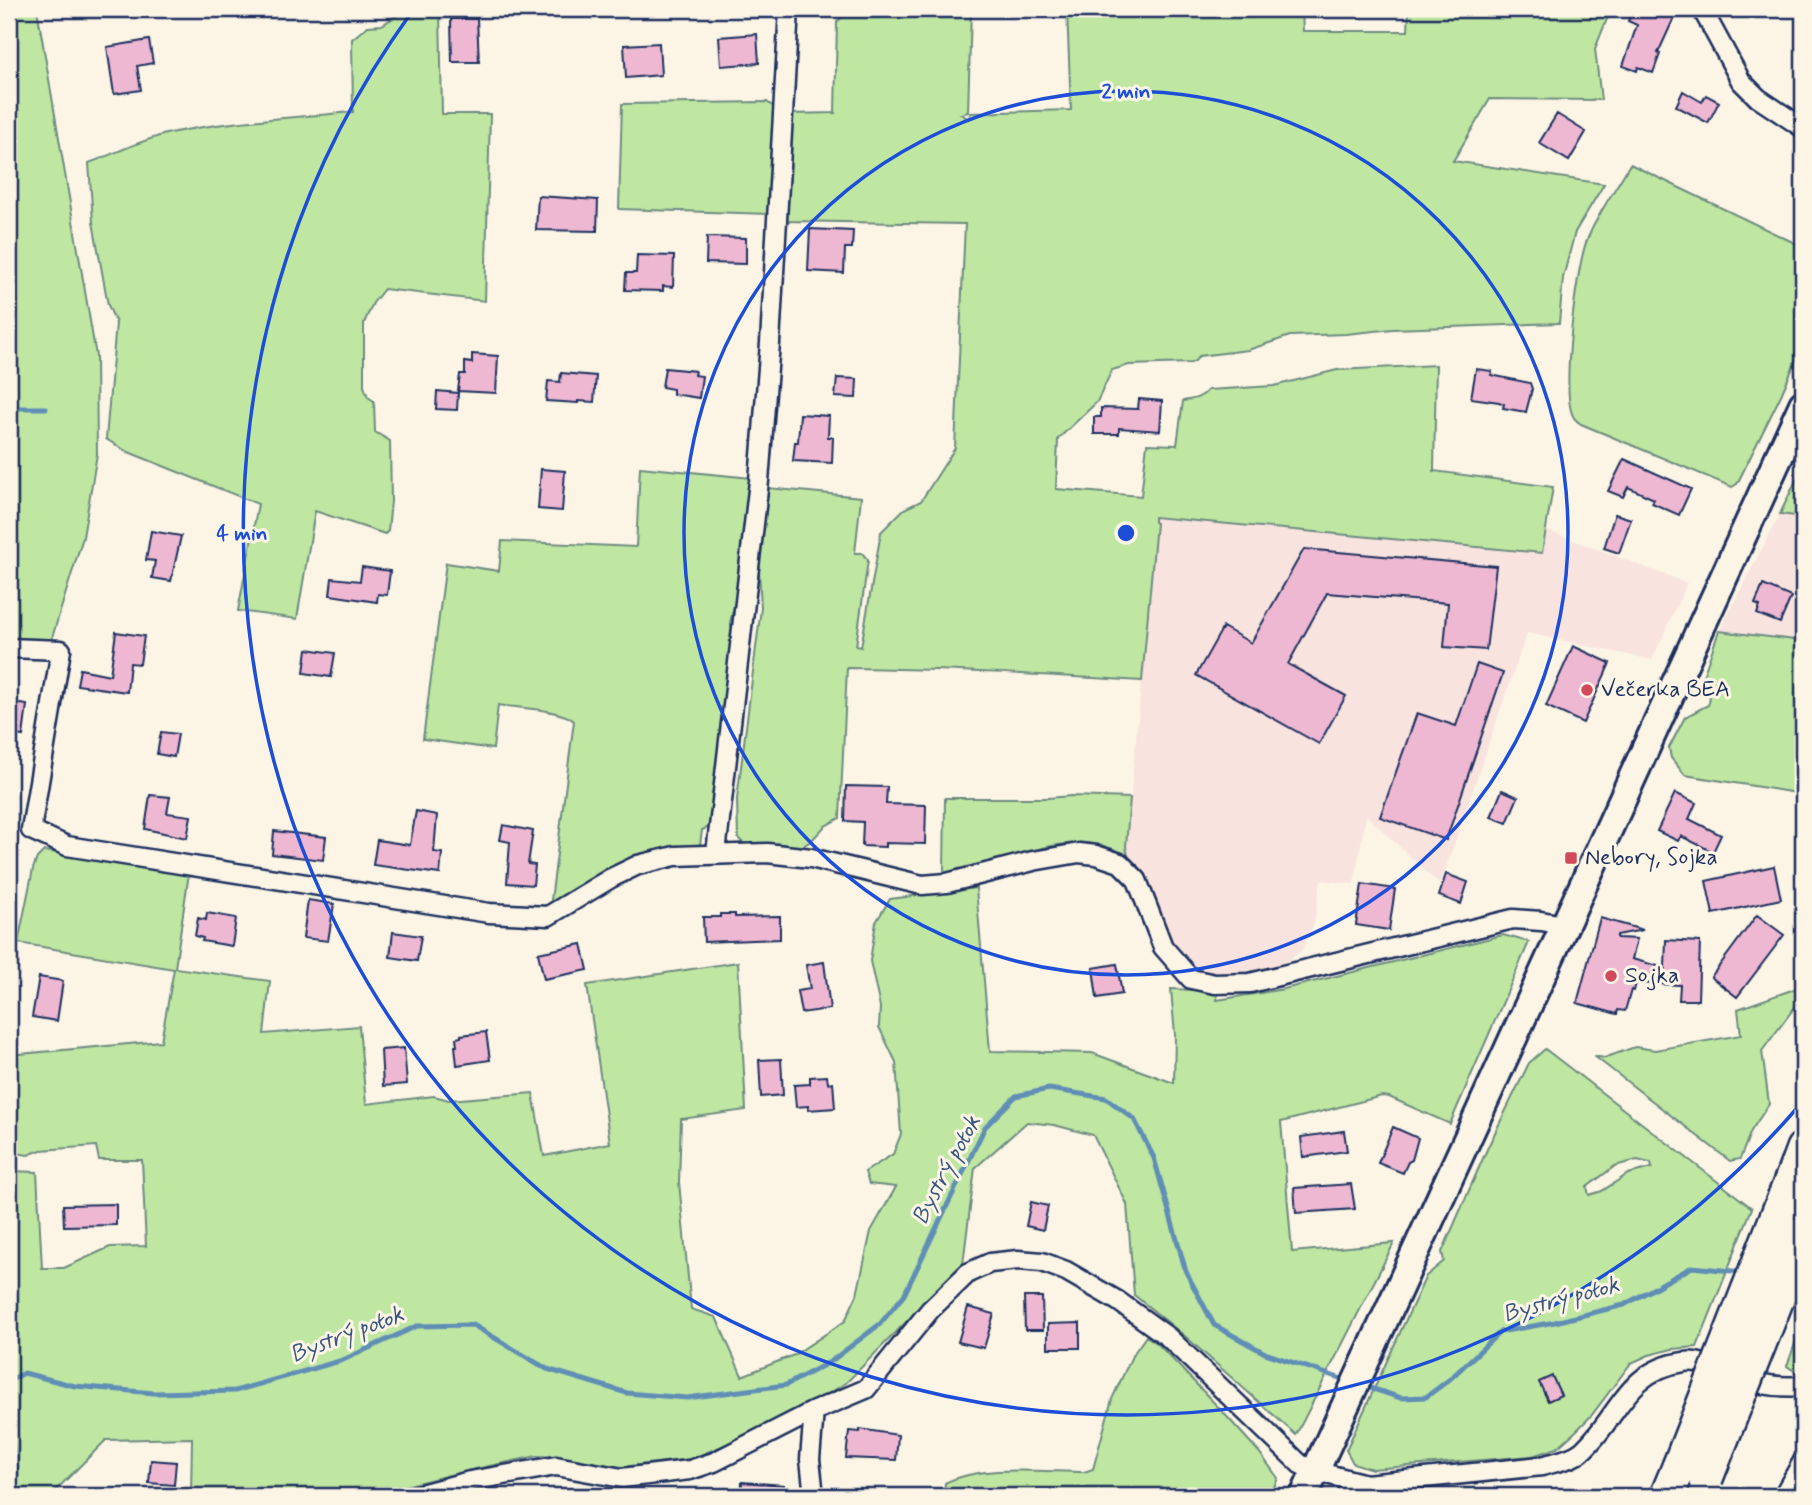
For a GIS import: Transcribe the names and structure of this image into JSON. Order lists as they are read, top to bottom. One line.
{"water":["Bystrý potok"],"places":{"other":["Večerka BEA","Sojka"],"transit":["Nebory, Sojka"]},"rings":["2 min","4 min"]}
